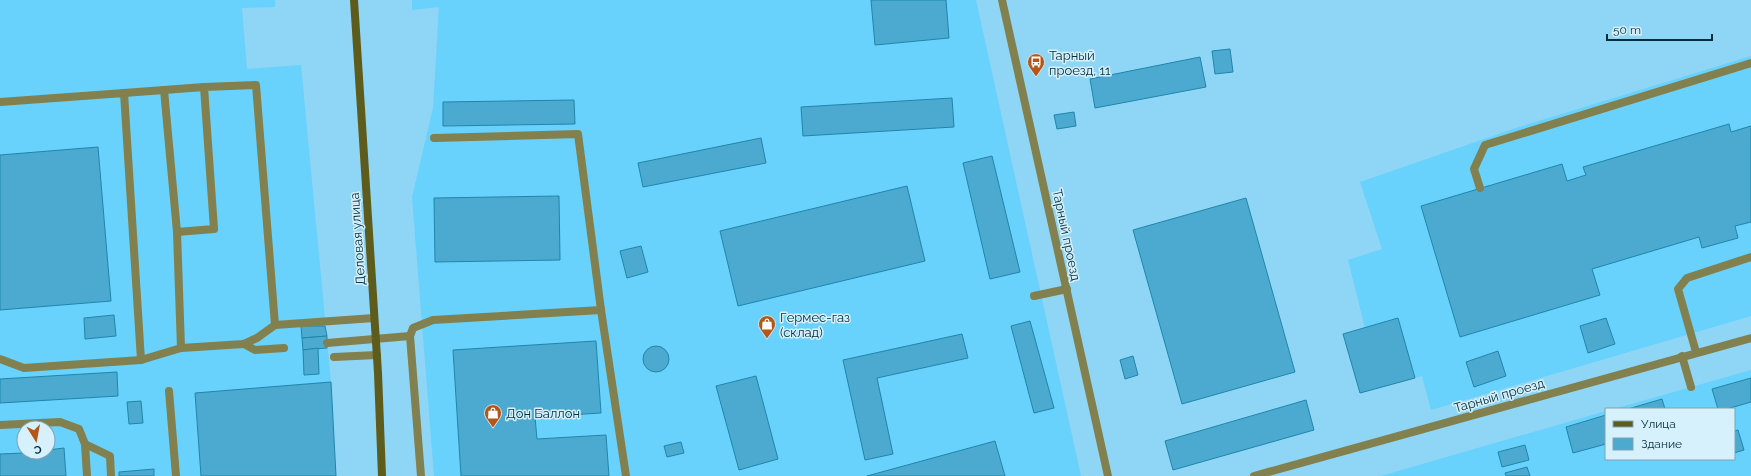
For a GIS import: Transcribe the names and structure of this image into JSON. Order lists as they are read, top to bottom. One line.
{"streets":{"street":["Тарный проезд","Деловая улица"]},"places":{"bus stop":["Тарный проезд, 11"],"shop":["Гермес-газ (склад)","Дон Баллон"]},"legend":["Улица","Здание"],"scale_bar":"50 m","north":"bottom"}
